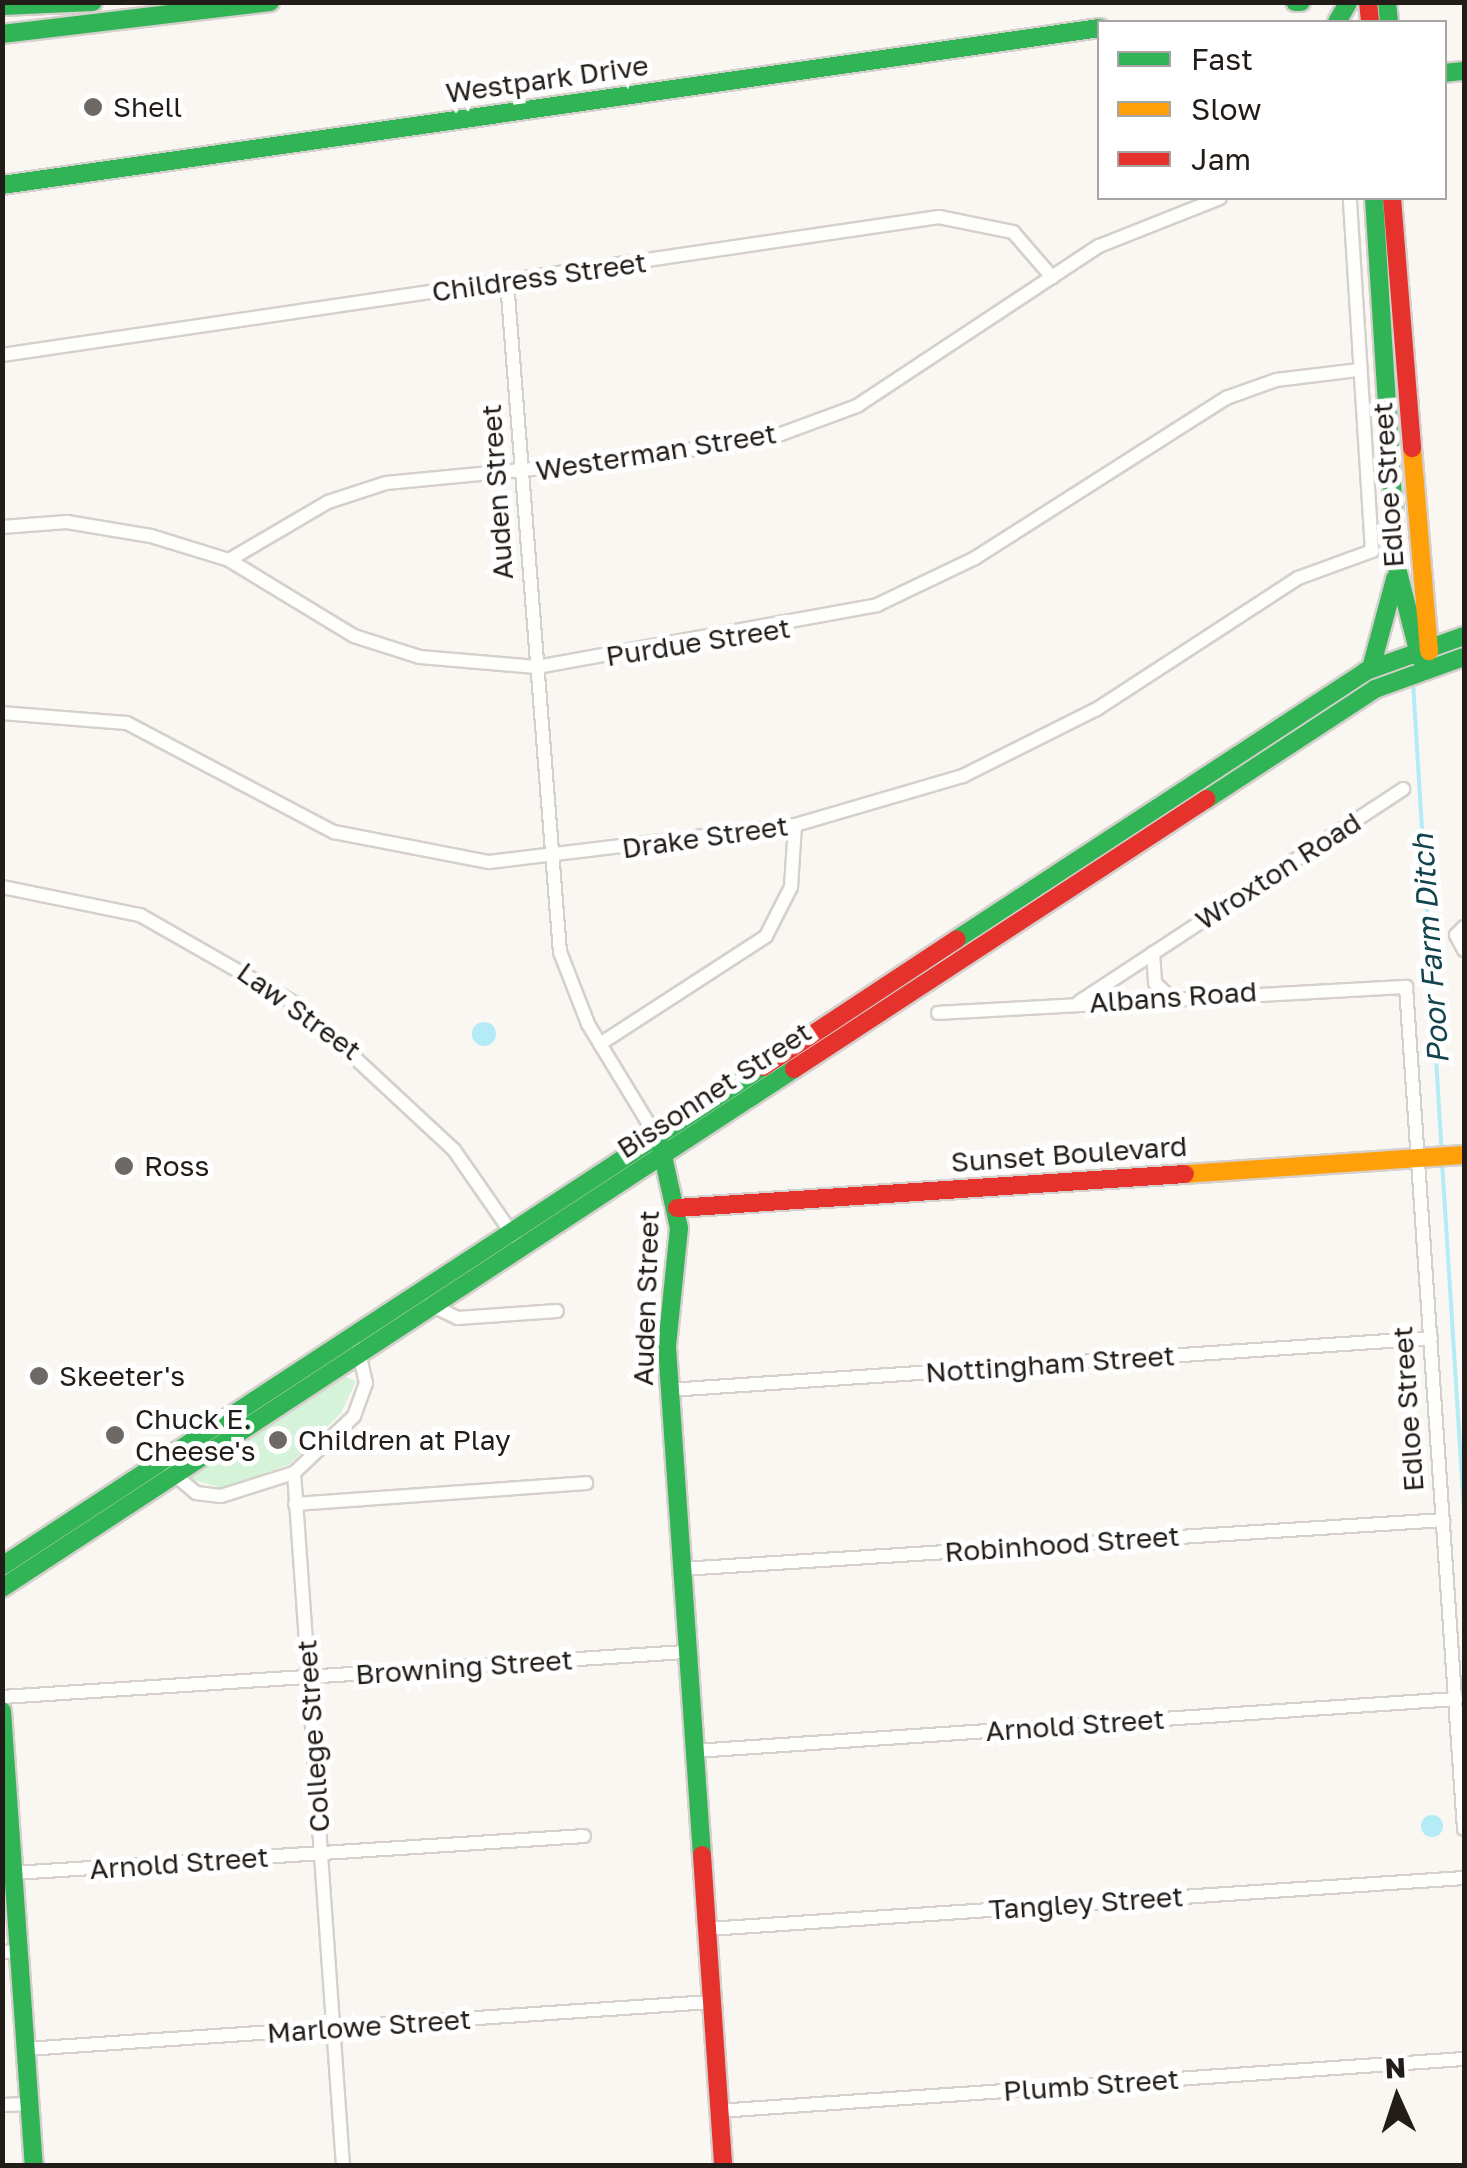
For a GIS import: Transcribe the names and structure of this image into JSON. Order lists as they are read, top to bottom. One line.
{"streets":{"main road":["Westpark Drive","Edloe Street","Auden Street","Bissonnet Street","Sunset Boulevard"],"street":["Childress Street","Westerman Street","Purdue Street","Drake Street","Wroxton Road","Albans Road","Law Street","Nottingham Street","Robinhood Street","Browning Street","Arnold Street","College Street","Tangley Street","Marlowe Street","Plumb Street"]},"crossings":[["Childress Street","Westerman Street"],["Childress Street","Auden Street"],["Westerman Street","Auden Street"],["Westerman Street","Purdue Street"],["Edloe Street","Purdue Street"],["Edloe Street","Drake Street"],["Edloe Street","Albans Road"],["Edloe Street","Bissonnet Street"],["Edloe Street","Sunset Boulevard"],["Edloe Street","Nottingham Street"],["Edloe Street","Robinhood Street"],["Edloe Street","Arnold Street"],["Auden Street","Purdue Street"],["Auden Street","Drake Street"],["Auden Street","Bissonnet Street"],["Auden Street","Sunset Boulevard"],["Auden Street","Nottingham Street"],["Auden Street","Robinhood Street"],["Auden Street","Browning Street"],["Auden Street","Arnold Street"],["Auden Street","Tangley Street"],["Auden Street","Marlowe Street"],["Auden Street","Plumb Street"],["Wroxton Road","Albans Road"],["Law Street","Bissonnet Street"],["Browning Street","College Street"],["Arnold Street","College Street"],["College Street","Marlowe Street"]],"water":["Poor Farm Ditch"],"places":["Shell","Ross","Skeeter's","Chuck E. Cheese's","Children at Play"],"legend":["Fast","Slow","Jam"],"north":"top"}
